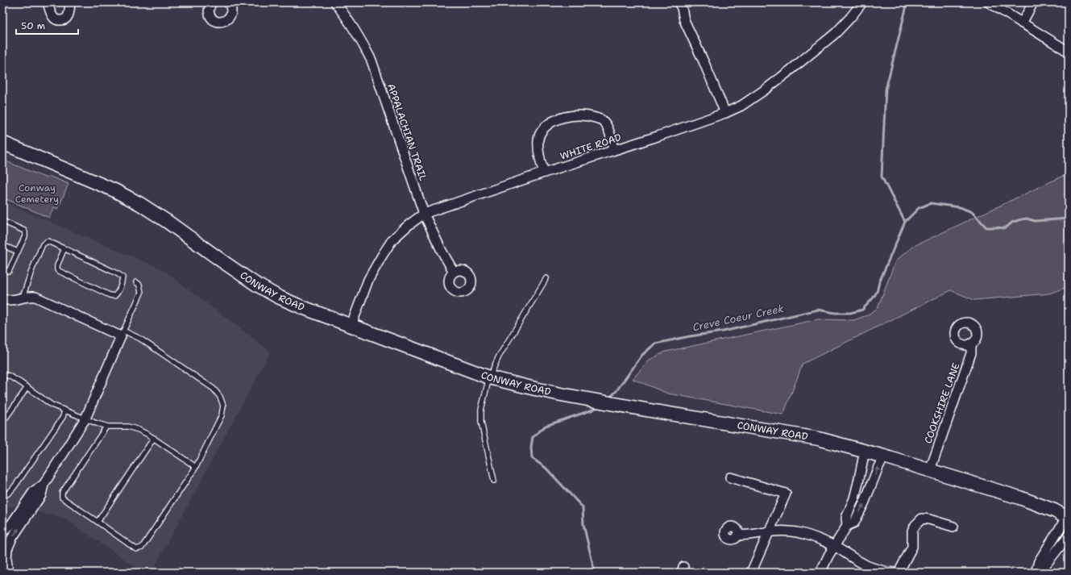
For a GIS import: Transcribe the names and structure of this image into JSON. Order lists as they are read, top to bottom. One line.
{"streets":{"street":["APPALACHIAN TRAIL","WHITE ROAD","CONWAY ROAD","COOKSHIRE LANE"]},"crossings":[["APPALACHIAN TRAIL","WHITE ROAD"],["WHITE ROAD","CONWAY ROAD"],["CONWAY ROAD","COOKSHIRE LANE"]],"water":["Creve Coeur Creek"],"parks":["Conway Cemetery"],"scale_bar":"50 m"}
